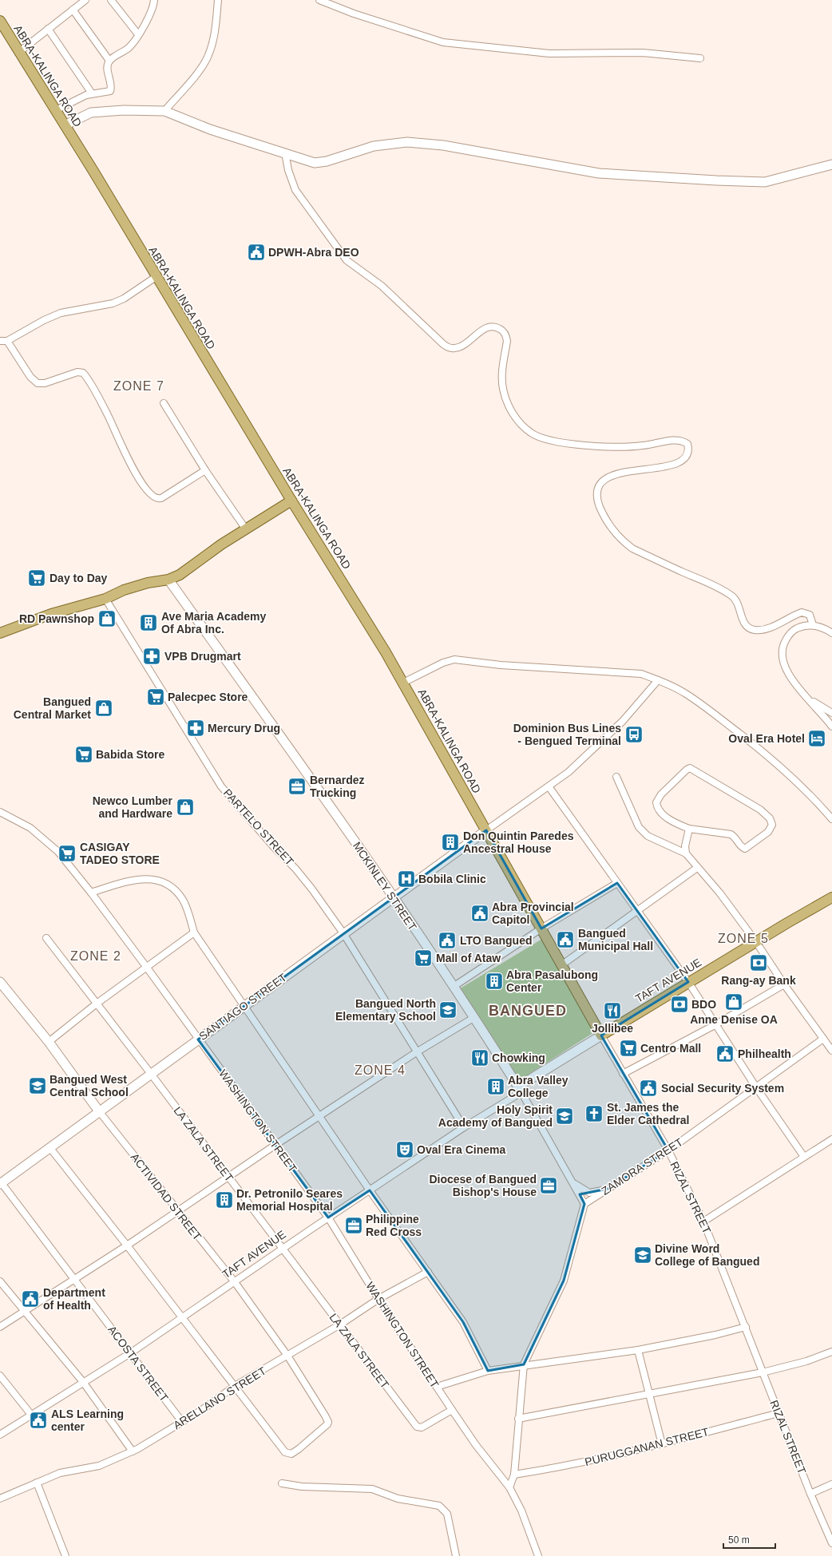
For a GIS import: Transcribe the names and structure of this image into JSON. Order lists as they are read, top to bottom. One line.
{"streets":{"main road":["ABRA-KALINGA ROAD","TAFT AVENUE"],"street":["PARTELO STREET","MCKINLEY STREET","SANTIAGO STREET","WASHINGTON STREET","LA ZALA STREET","ZAMORA STREET","ACTIVIDAD STREET","RIZAL STREET","ACOSTA STREET","ARELLANO STREET","PURUGGANAN STREET"]},"crossings":[["ABRA-KALINGA ROAD","TAFT AVENUE"],["ABRA-KALINGA ROAD","SANTIAGO STREET"],["ABRA-KALINGA ROAD","RIZAL STREET"],["PARTELO STREET","TAFT AVENUE"],["PARTELO STREET","SANTIAGO STREET"],["MCKINLEY STREET","TAFT AVENUE"],["MCKINLEY STREET","SANTIAGO STREET"],["MCKINLEY STREET","ZAMORA STREET"],["TAFT AVENUE","WASHINGTON STREET"],["TAFT AVENUE","LA ZALA STREET"],["TAFT AVENUE","ACTIVIDAD STREET"],["TAFT AVENUE","RIZAL STREET"],["TAFT AVENUE","ACOSTA STREET"],["SANTIAGO STREET","WASHINGTON STREET"],["SANTIAGO STREET","LA ZALA STREET"],["SANTIAGO STREET","ACTIVIDAD STREET"],["SANTIAGO STREET","ACOSTA STREET"],["WASHINGTON STREET","LA ZALA STREET"],["WASHINGTON STREET","ARELLANO STREET"],["LA ZALA STREET","ARELLANO STREET"],["ZAMORA STREET","RIZAL STREET"],["ACTIVIDAD STREET","ARELLANO STREET"],["RIZAL STREET","PURUGGANAN STREET"],["ACOSTA STREET","ARELLANO STREET"]],"districts":["ZONE 7","ZONE 5","ZONE 2","BANGUED","ZONE 4"],"places":{"public building":["DPWH-Abra DEO","Abra Provincial Capitol","Bangued Municipal Hall","LTO Bangued","Philhealth","Social Security System","Department of Health","ALS Learning center"],"supermarket":["Day to Day","Palecpec Store","Babida Store","CASIGAY TADEO STORE","Mall of Ataw","Centro Mall"],"shop":["RD Pawnshop","Bangued Central Market","Newco Lumber and Hardware","Anne Denise OA"],"building":["Ave Maria Academy Of Abra Inc.","Don Quintin Paredes Ancestral House","Abra Pasalubong Center","Abra Valley College","Dr. Petronilo Seares Memorial Hospital"],"pharmacy":["VPB Drugmart","Mercury Drug"],"bus stop":["Dominion Bus Lines - Bengued Terminal"],"hotel":["Oval Era Hotel"],"office":["Bernardez Trucking","Diocese of Bangued Bishop's House","Philippine Red Cross"],"hospital":["Bobila Clinic"],"bank":["Rang-ay Bank","BDO"],"school or university":["Bangued North Elementary School","Bangued West Central School","Holy Spirit Academy of Bangued","Divine Word College of Bangued"],"restaurant":["Jollibee","Chowking"],"church":["St. James the Elder Cathedral"],"theatre":["Oval Era Cinema"]},"scale_bar":"50 m"}
